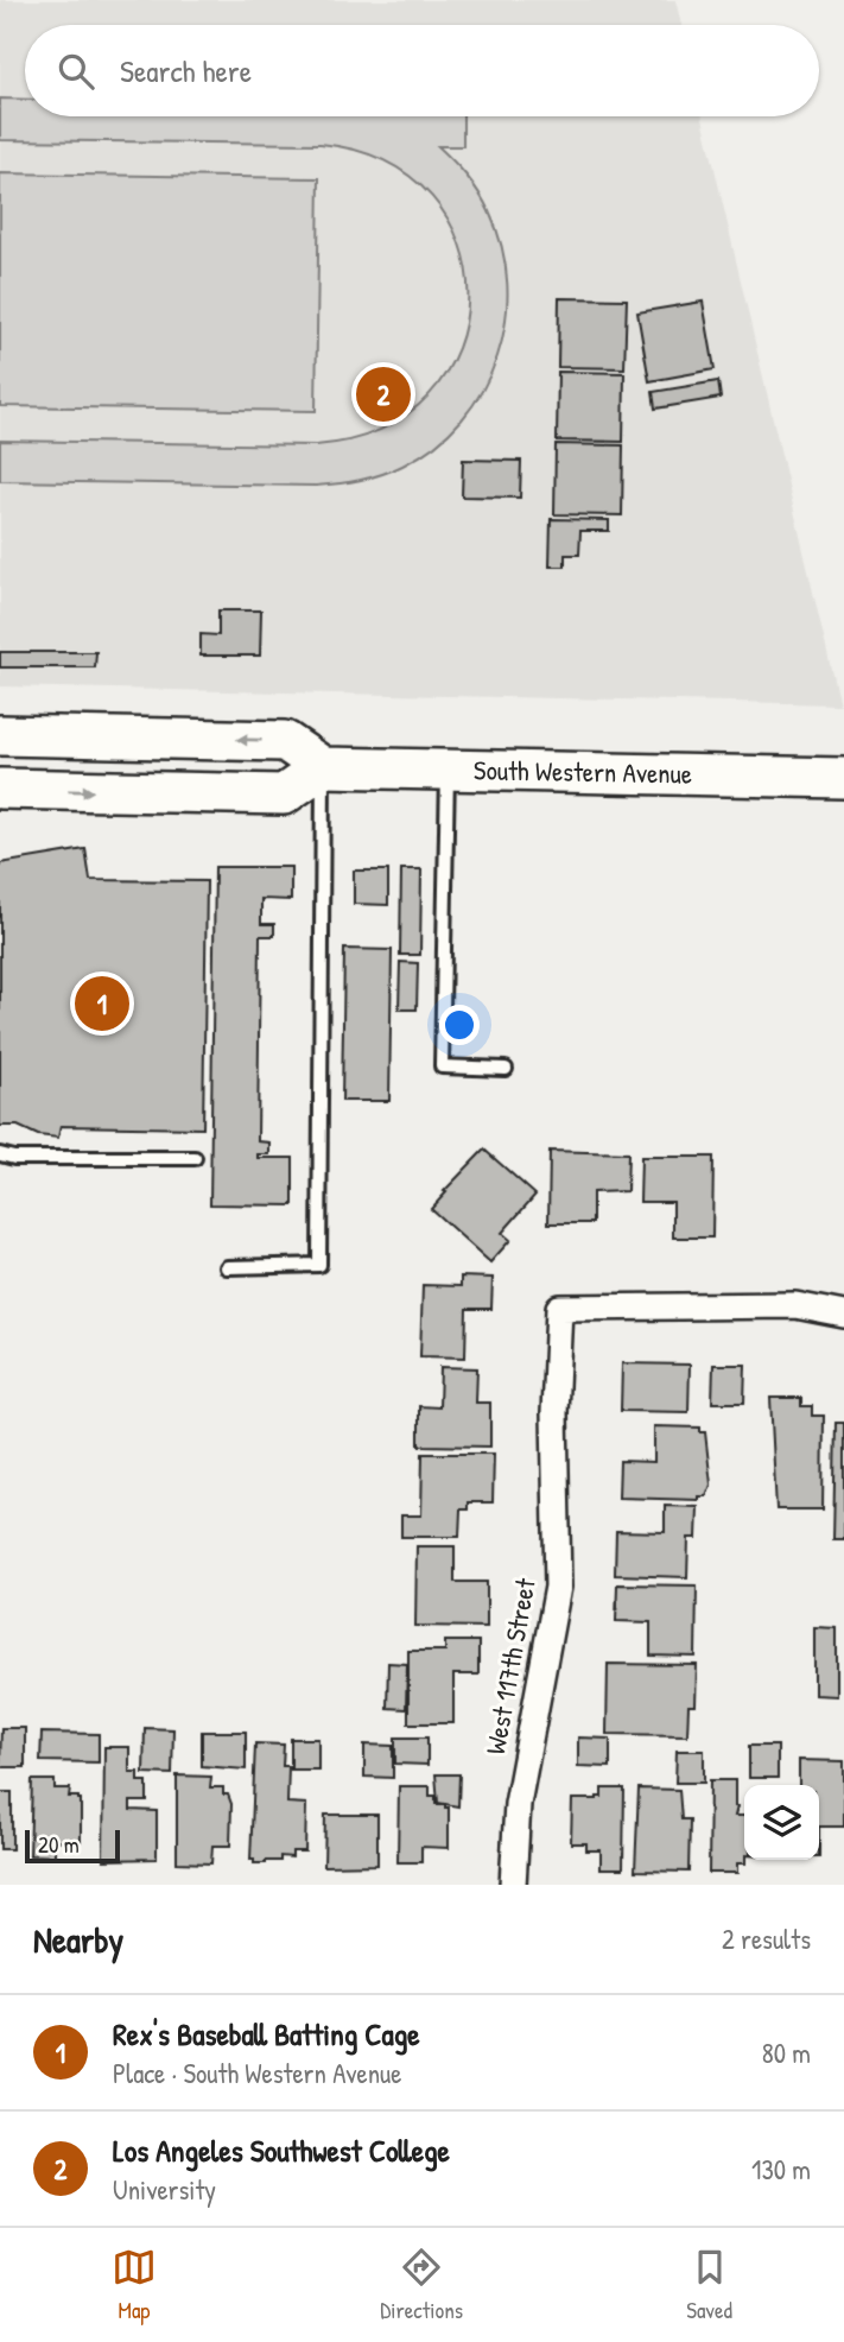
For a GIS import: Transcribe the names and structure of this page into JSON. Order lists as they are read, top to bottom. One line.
{"streets":{"main road":["South Western Avenue"],"street":["West 117th Street"]},"scale_bar":"20 m","page":{"search":"Search here","pins":["2","1"],"scale":"20 m","heading":["Nearby","2 results"],"list":[{"mark":"1","name":"Rex's Baseball Batting Cage","note":"Place · South Western Avenue","value":"80 m"},{"mark":"2","name":"Los Angeles Southwest College","note":"University","value":"130 m"}],"nav":["Map","Directions","Saved"]}}
